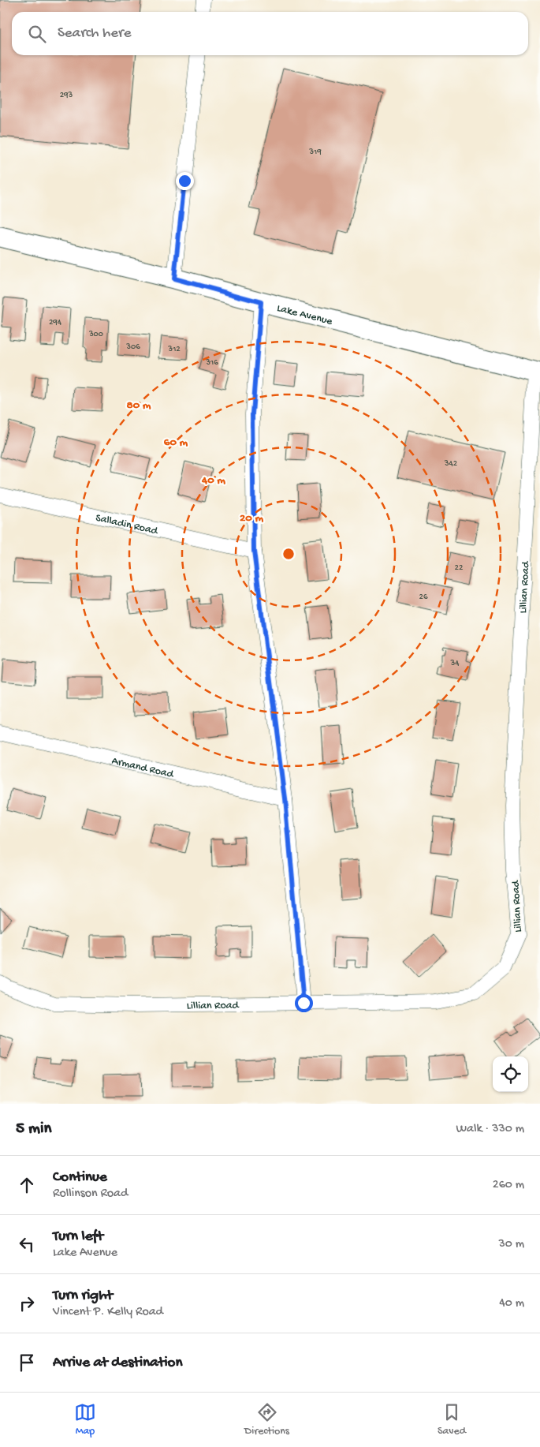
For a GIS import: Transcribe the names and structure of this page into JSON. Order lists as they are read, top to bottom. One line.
{"streets":{"main road":["Lake Avenue"],"street":["Salladin Road","Lillian Road","Armand Road"]},"crossings":[["Lake Avenue","Lillian Road"]],"house_numbers":["293","319","294","300","306","312","316","342","22","26","34"],"page":{"search":"Search here","heading":["5 min","Walk · 330 m"],"list":[["Continue","Rollinson Road","260 m"],["Turn left","Lake Avenue","30 m"],["Turn right","Vincent P. Kelly Road","40 m"],"Arrive at destination"],"nav":["Map","Directions","Saved"]},"rings":["80 m","60 m","40 m","20 m"]}
